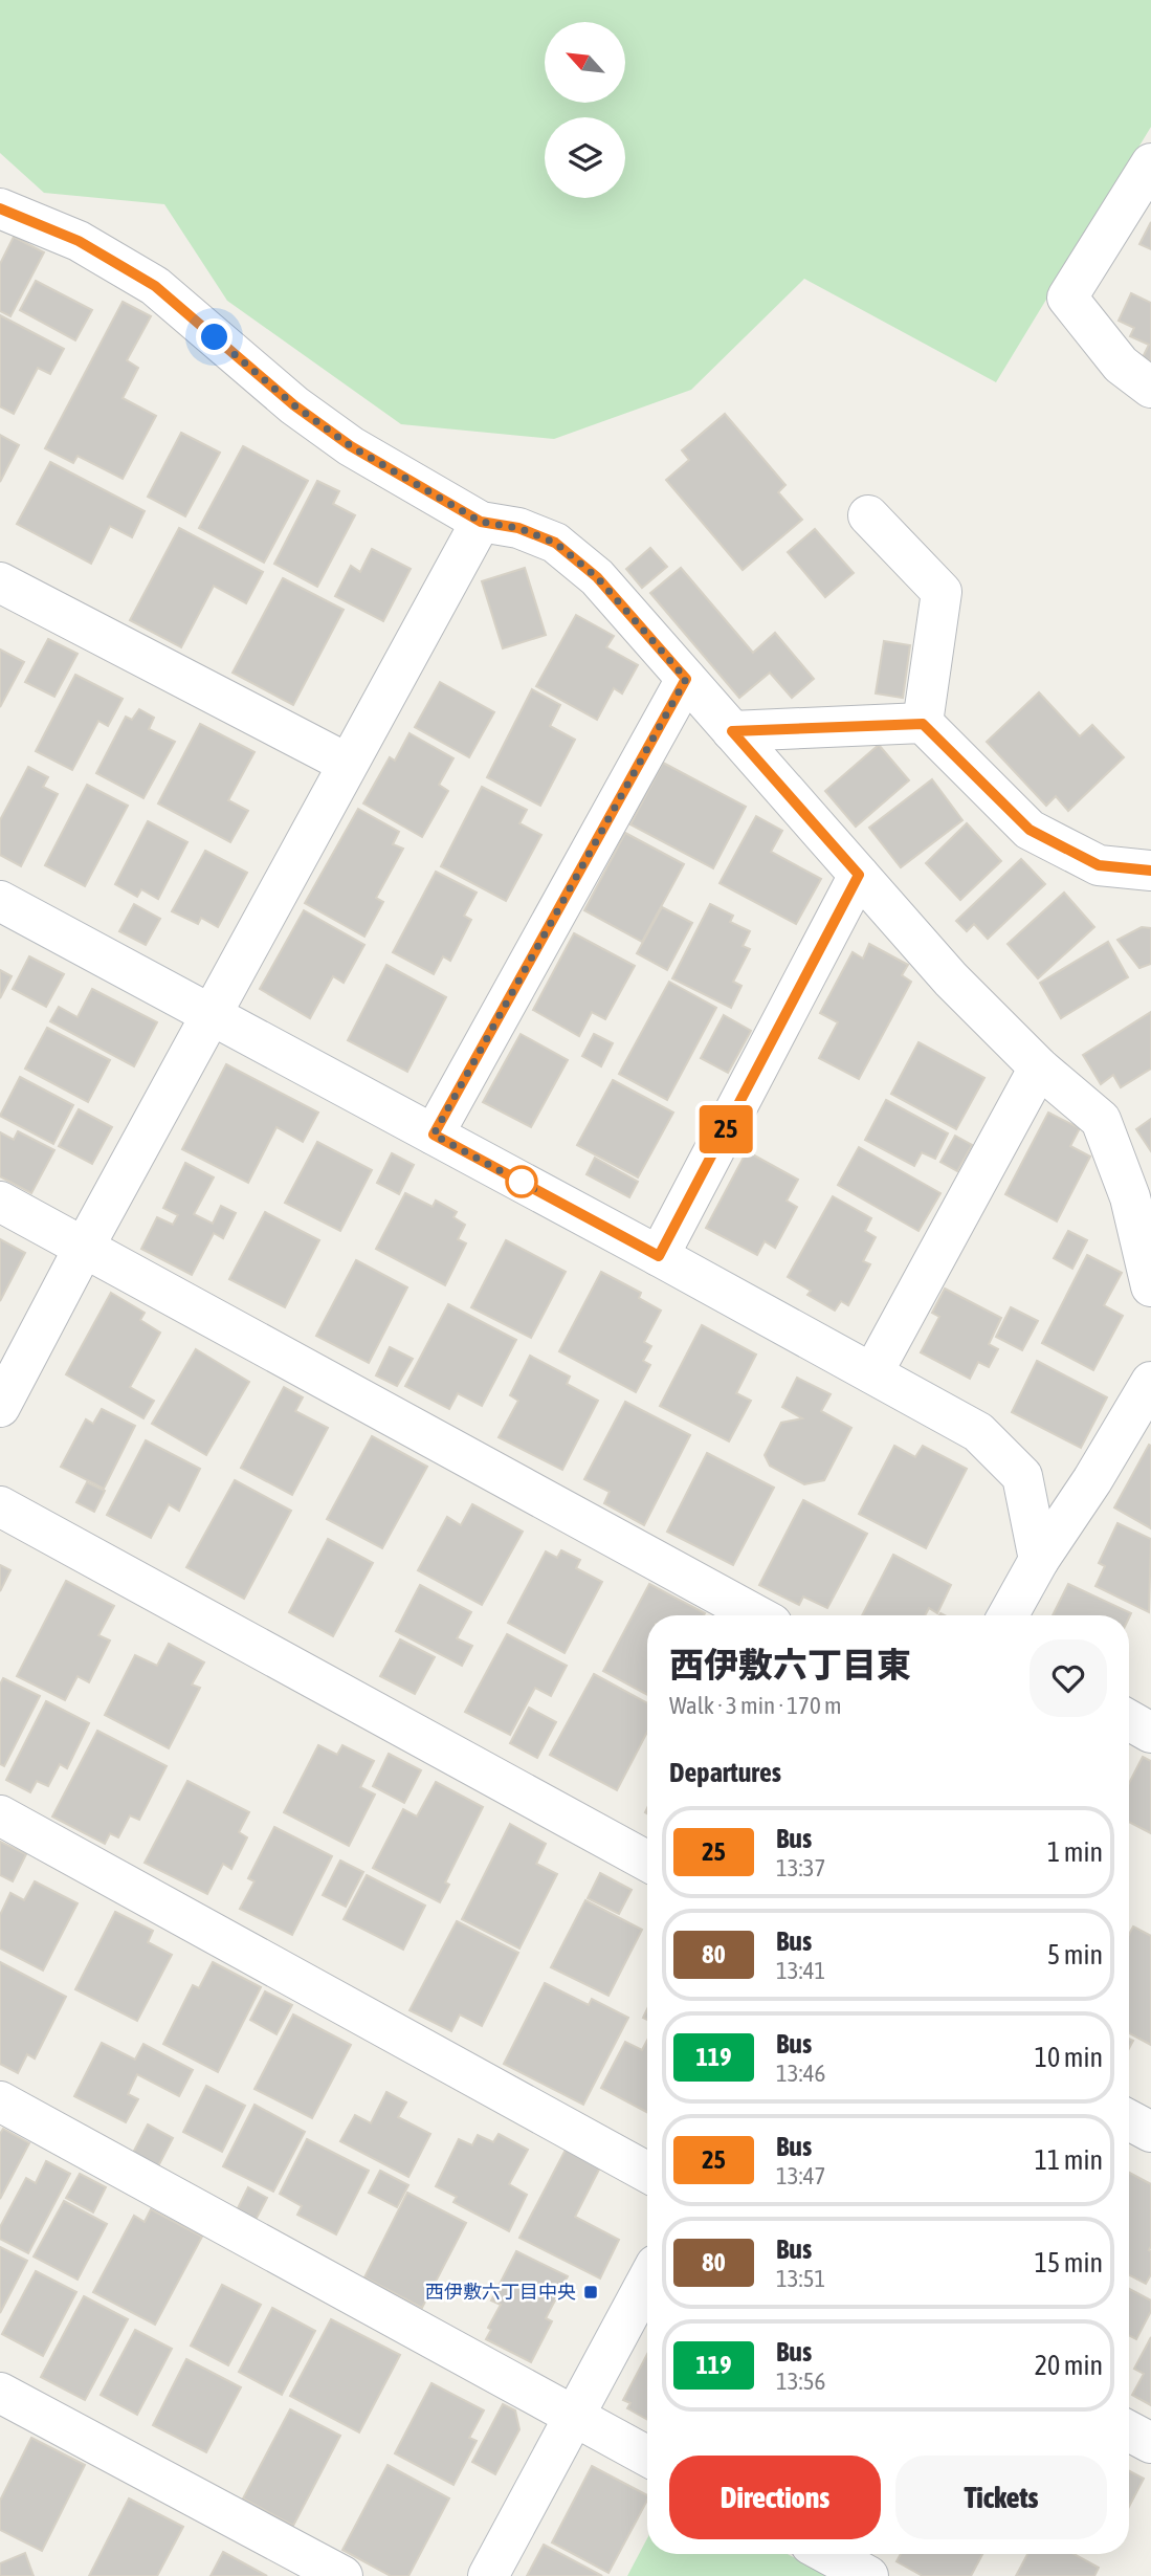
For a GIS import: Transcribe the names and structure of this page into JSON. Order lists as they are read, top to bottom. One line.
{"places":{"transit":["西伊敷六丁目中央"]},"lines":["bus line 25"],"north":"top left","page":{"on_map":"25","heading":[["西伊敷六丁目東","Walk · 3 min · 170 m"],"Departures"],"list":[{"mark":"25","name":"Bus","note":"13:37","value":"1 min"},{"mark":"80","name":"Bus","note":"13:41","value":"5 min"},{"mark":"119","name":"Bus","note":"13:46","value":"10 min"},{"mark":"25","name":"Bus","note":"13:47","value":"11 min"},{"mark":"80","name":"Bus","note":"13:51","value":"15 min"},{"mark":"119","name":"Bus","note":"13:56","value":"20 min"}],"buttons":["Directions","Tickets"]}}
